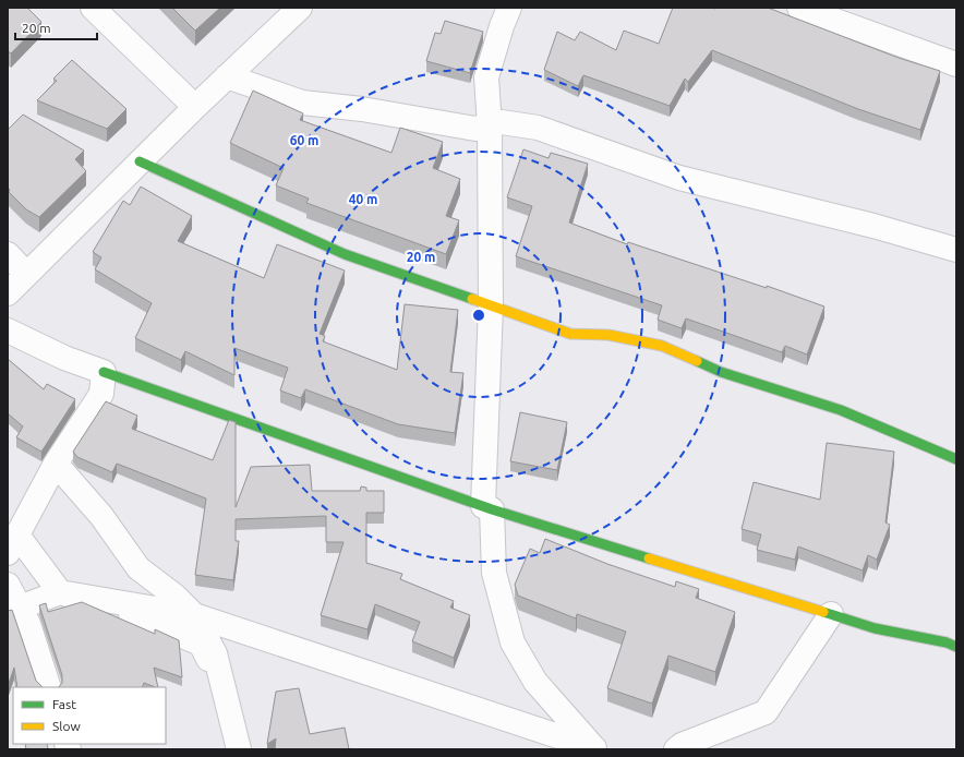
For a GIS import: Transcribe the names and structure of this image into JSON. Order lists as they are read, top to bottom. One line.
{"legend":["Fast","Slow"],"scale_bar":"20 m","rings":["60 m","40 m","20 m"]}
